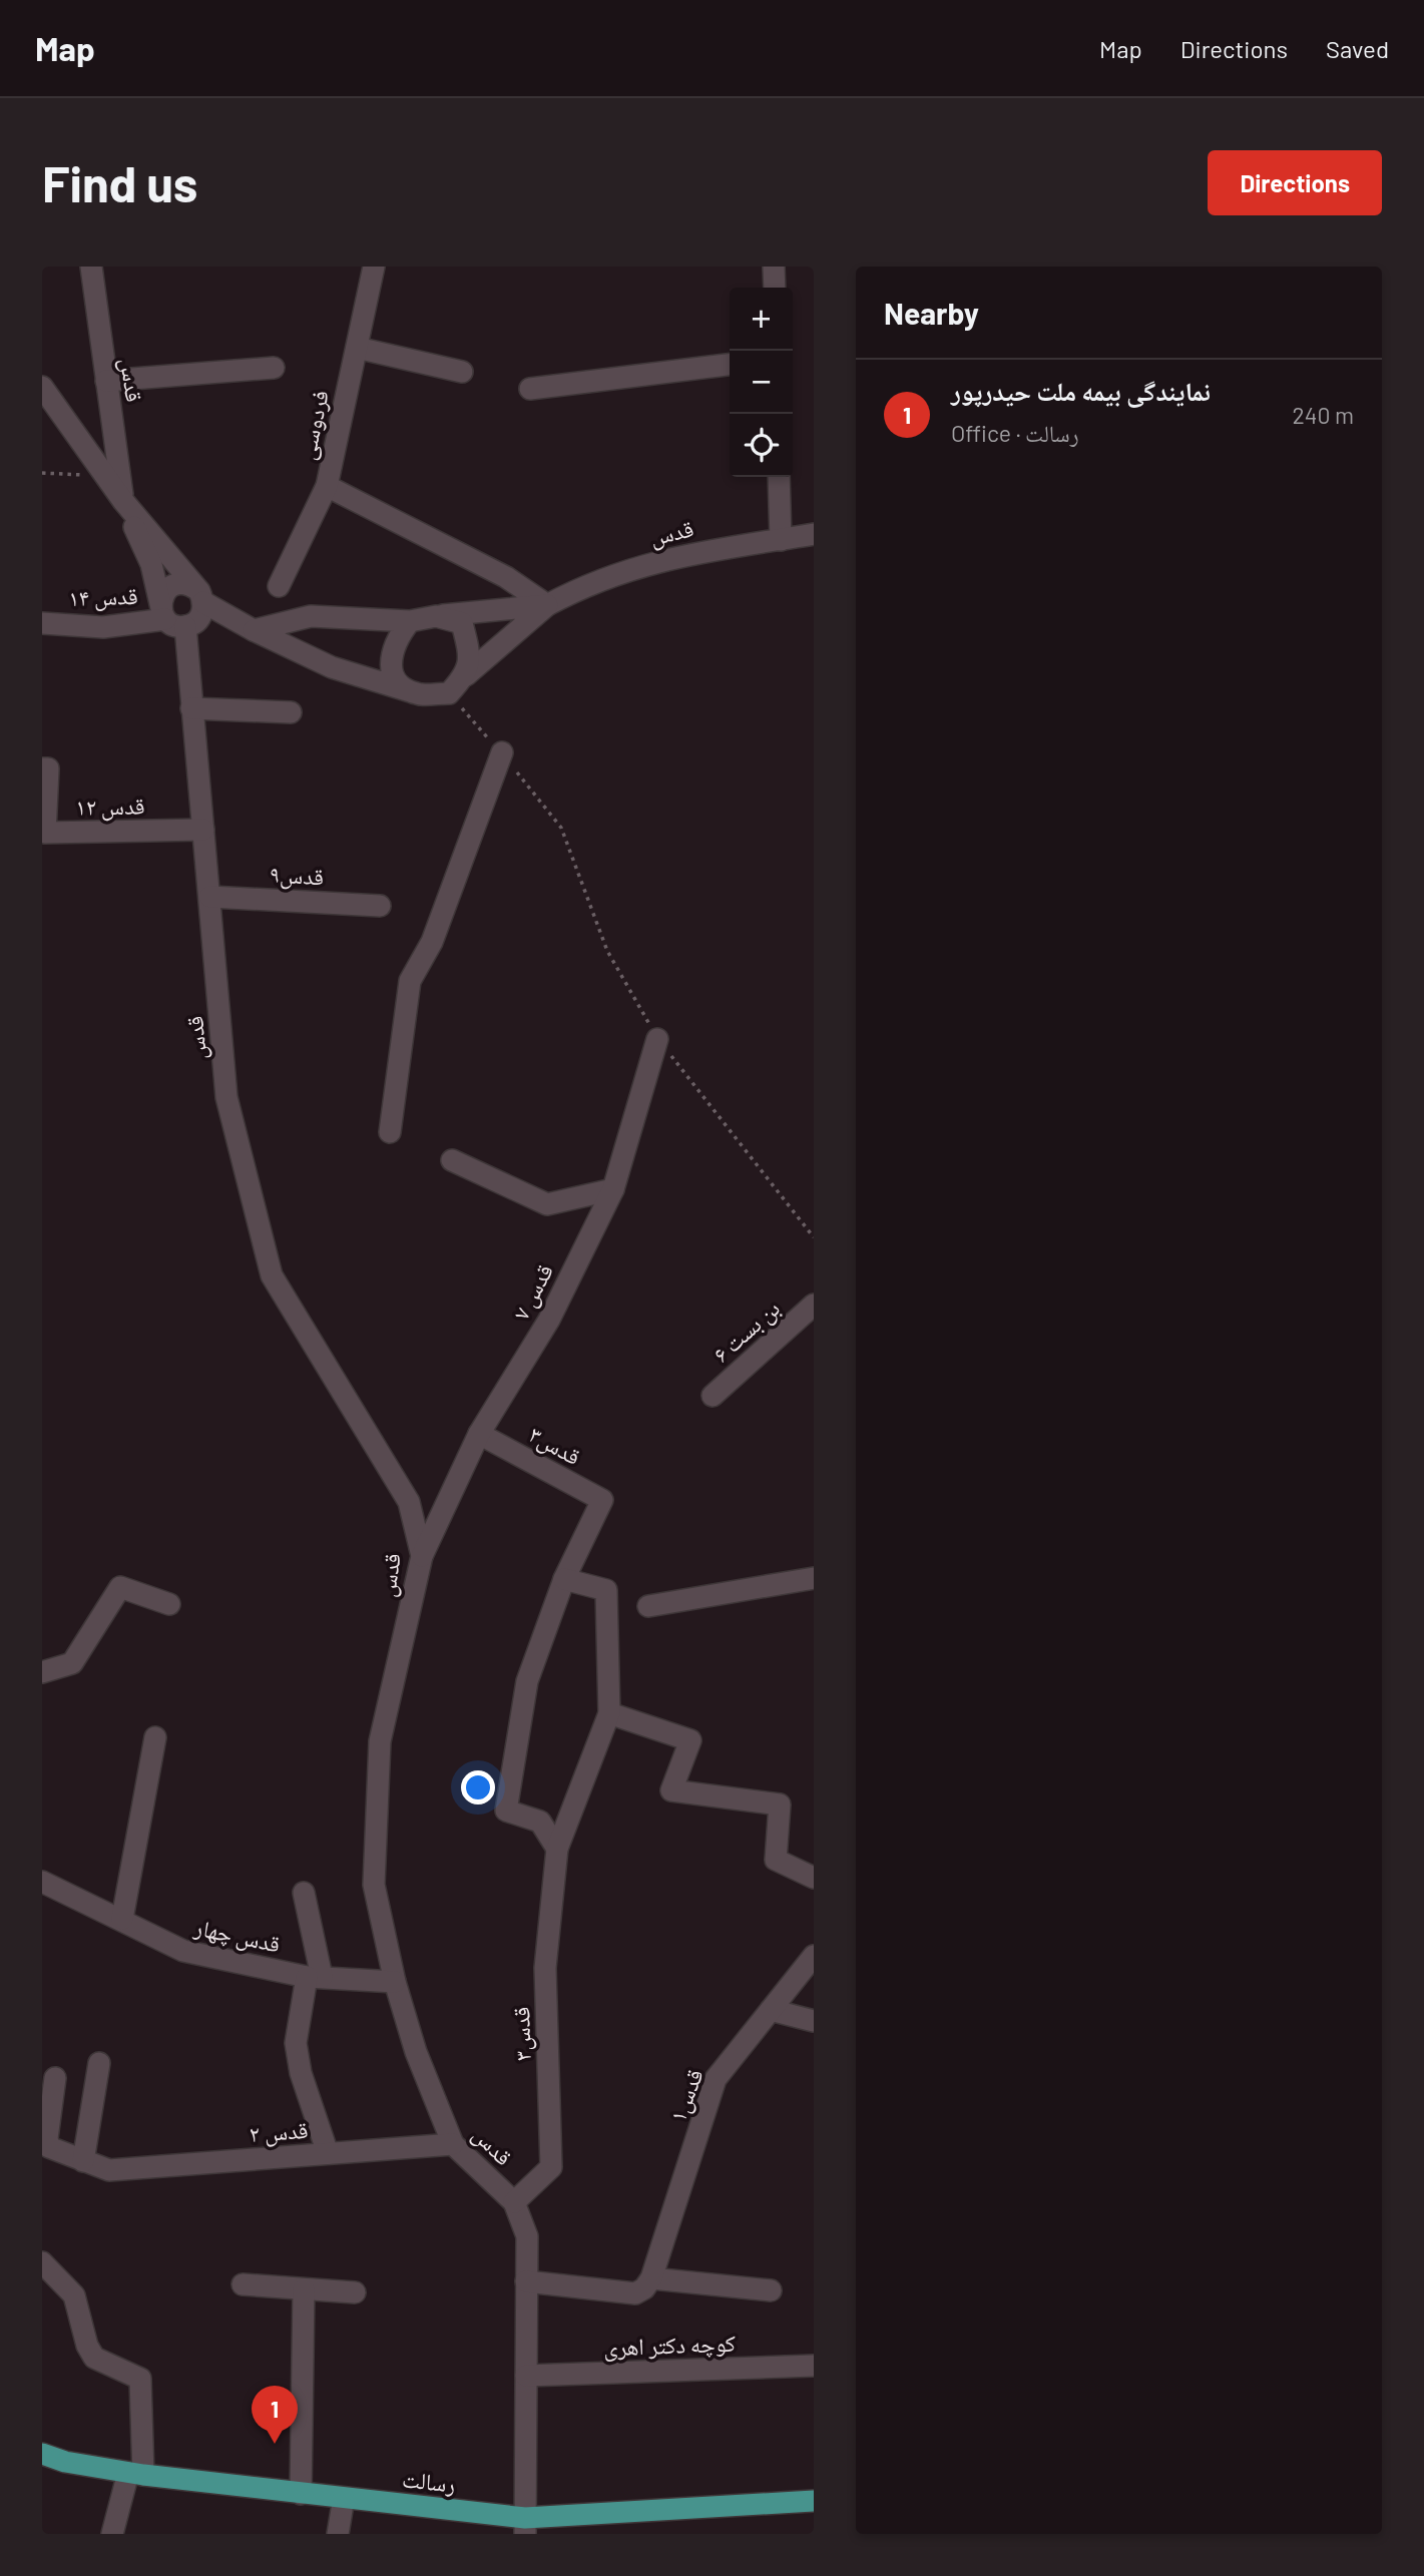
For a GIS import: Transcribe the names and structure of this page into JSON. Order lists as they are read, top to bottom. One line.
{"streets":{"main road":["رسالت"],"street":["قدس","فردوسی","قدس ۱۴","قدس ۱۲","قدس۹","قدس ۷","بن بست ۶","قدس۳","قدس چهار","قدس۱","قدس ۲","کوچه دکتر اهری"]},"crossings":[["قدس","قدس ۱۴"],["قدس","قدس ۱۲"],["قدس","قدس۹"],["قدس","قدس ۷"],["قدس","قدس۳"],["قدس","قدس چهار"],["قدس","قدس ۲"],["قدس","کوچه دکتر اهری"],["قدس","رسالت"],["قدس ۷","قدس۳"]],"page":{"header":"Map","nav":["Map","Directions","Saved"],"buttons":"Directions","title":"Find us","heading":"Nearby","map_buttons":["+","−"],"list":[{"mark":"1","name":"نمایندگی بیمه ملت حیدرپور","note":"Office · رسالت","value":"240 m"}],"pins":"1"}}
